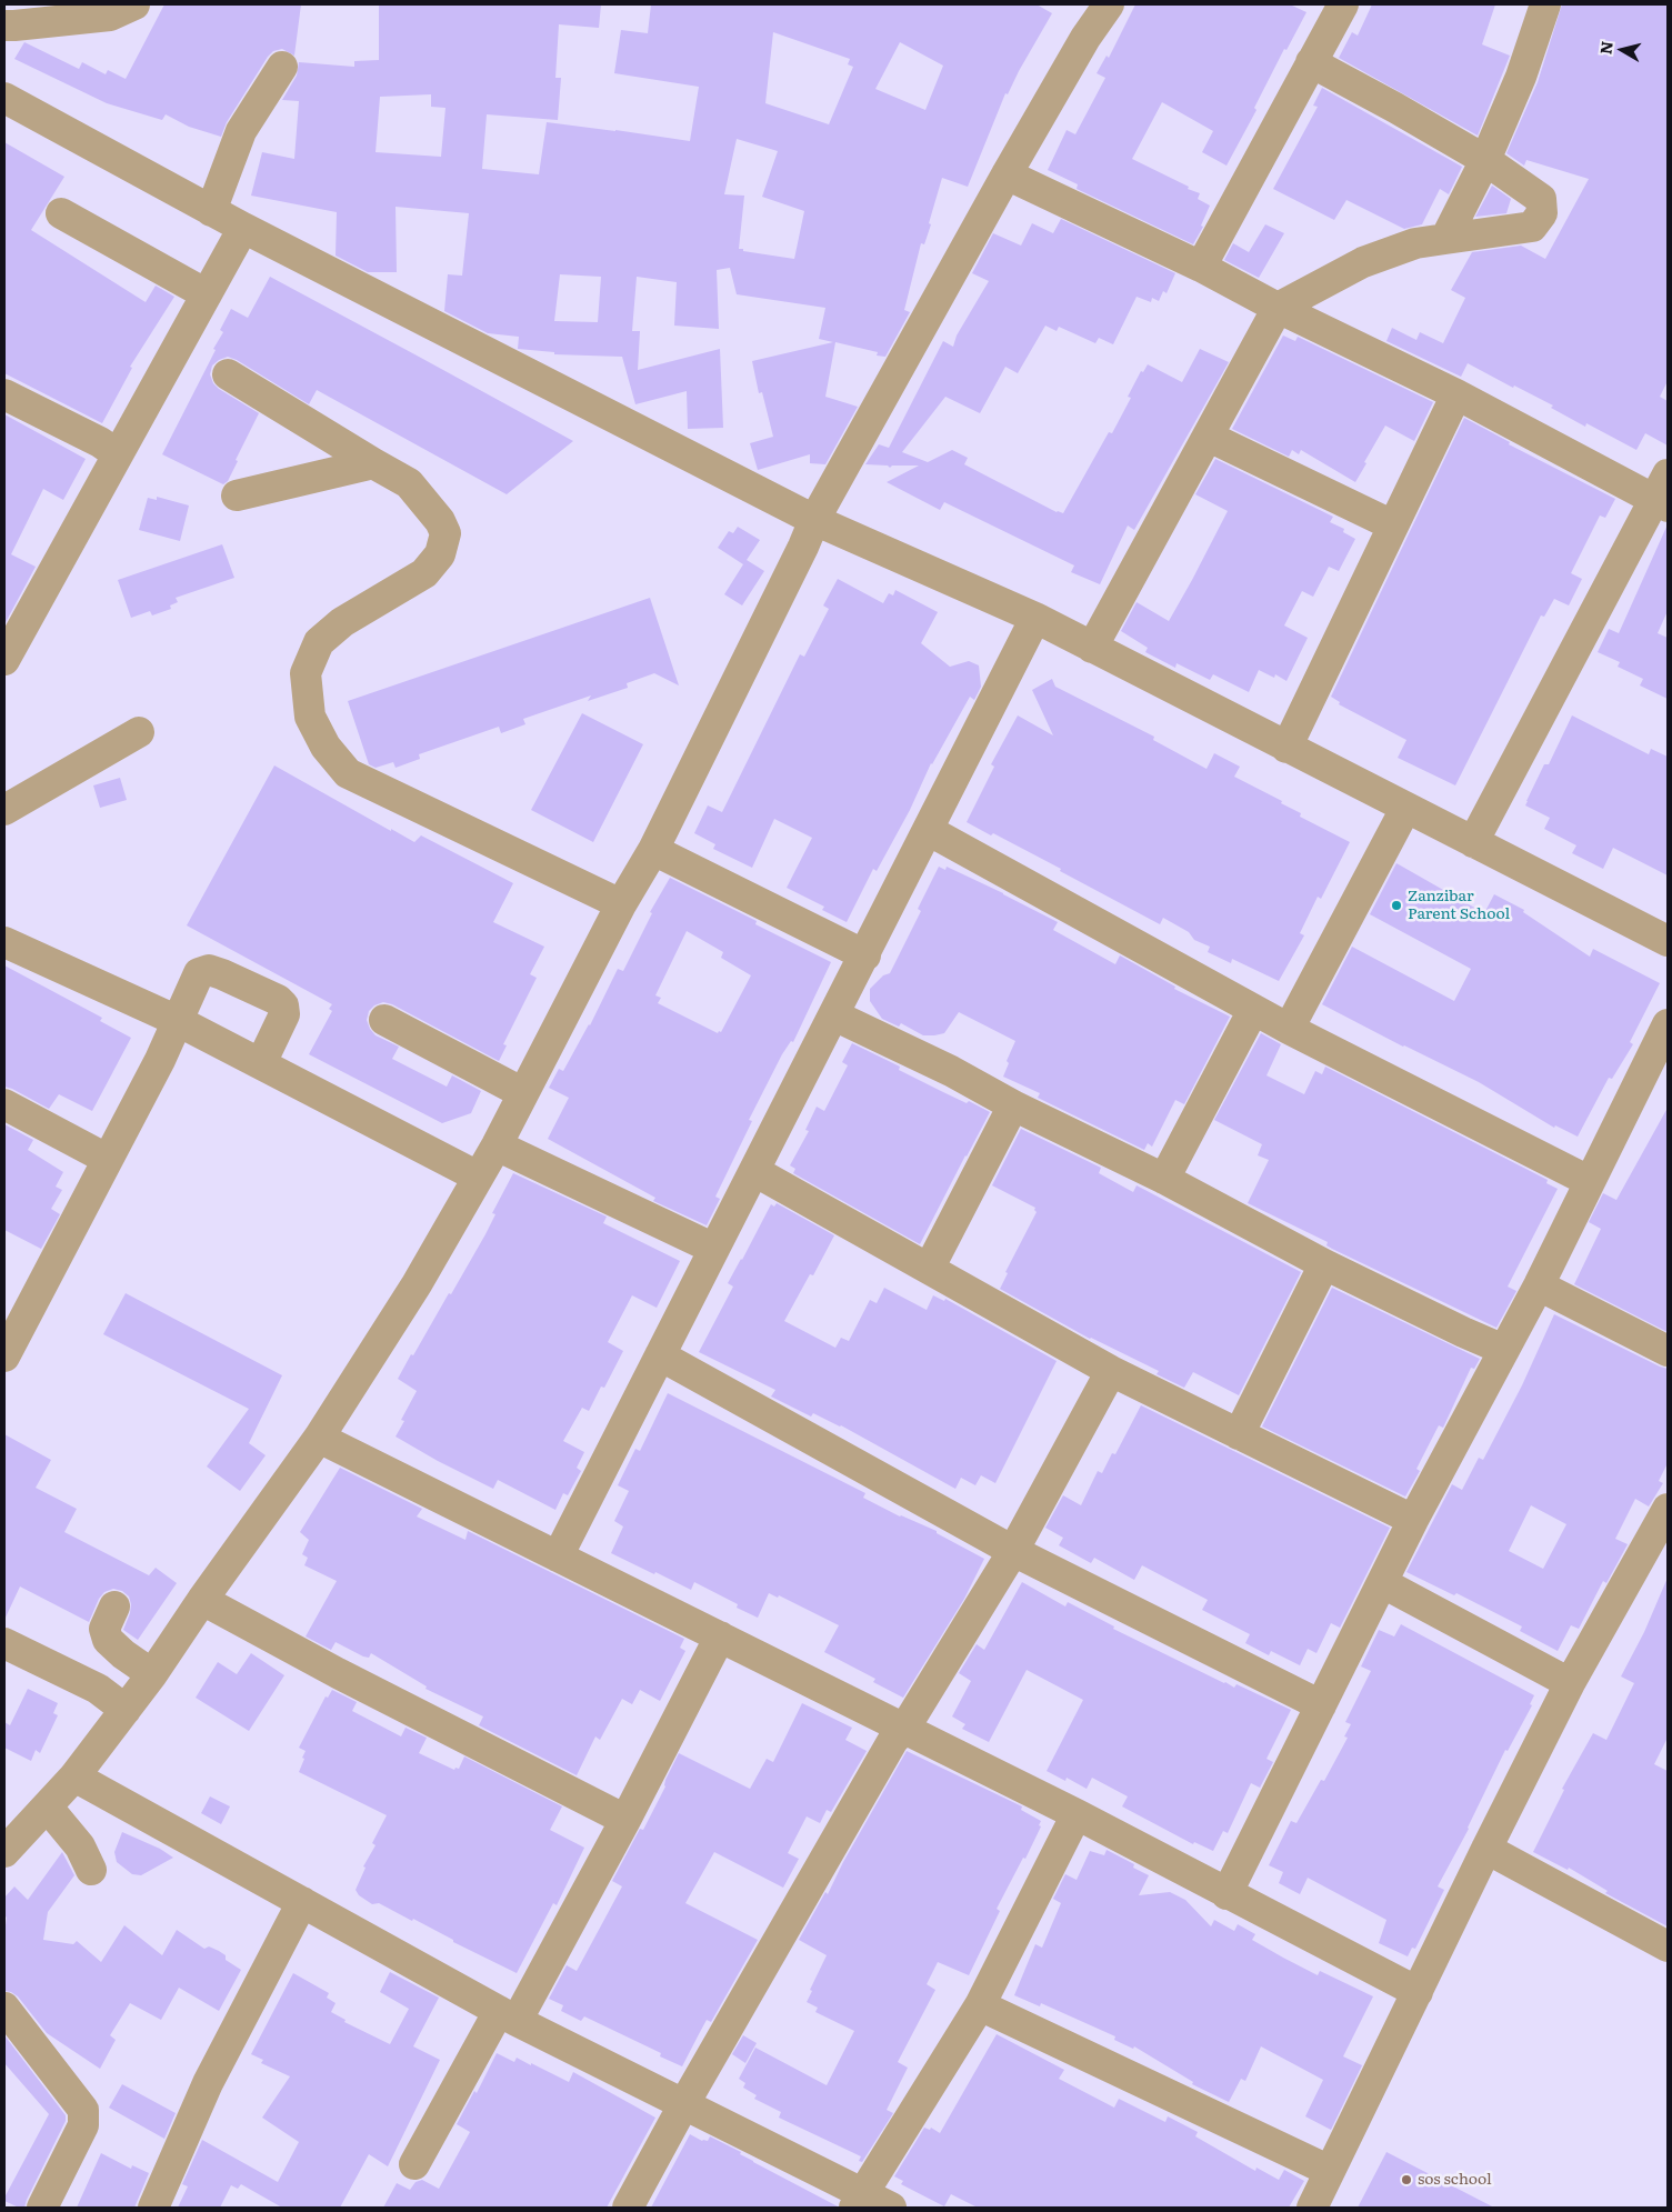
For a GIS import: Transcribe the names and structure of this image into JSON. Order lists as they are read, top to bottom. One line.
{"places":["Zanzibar Parent School","sos school"],"north":"left"}
